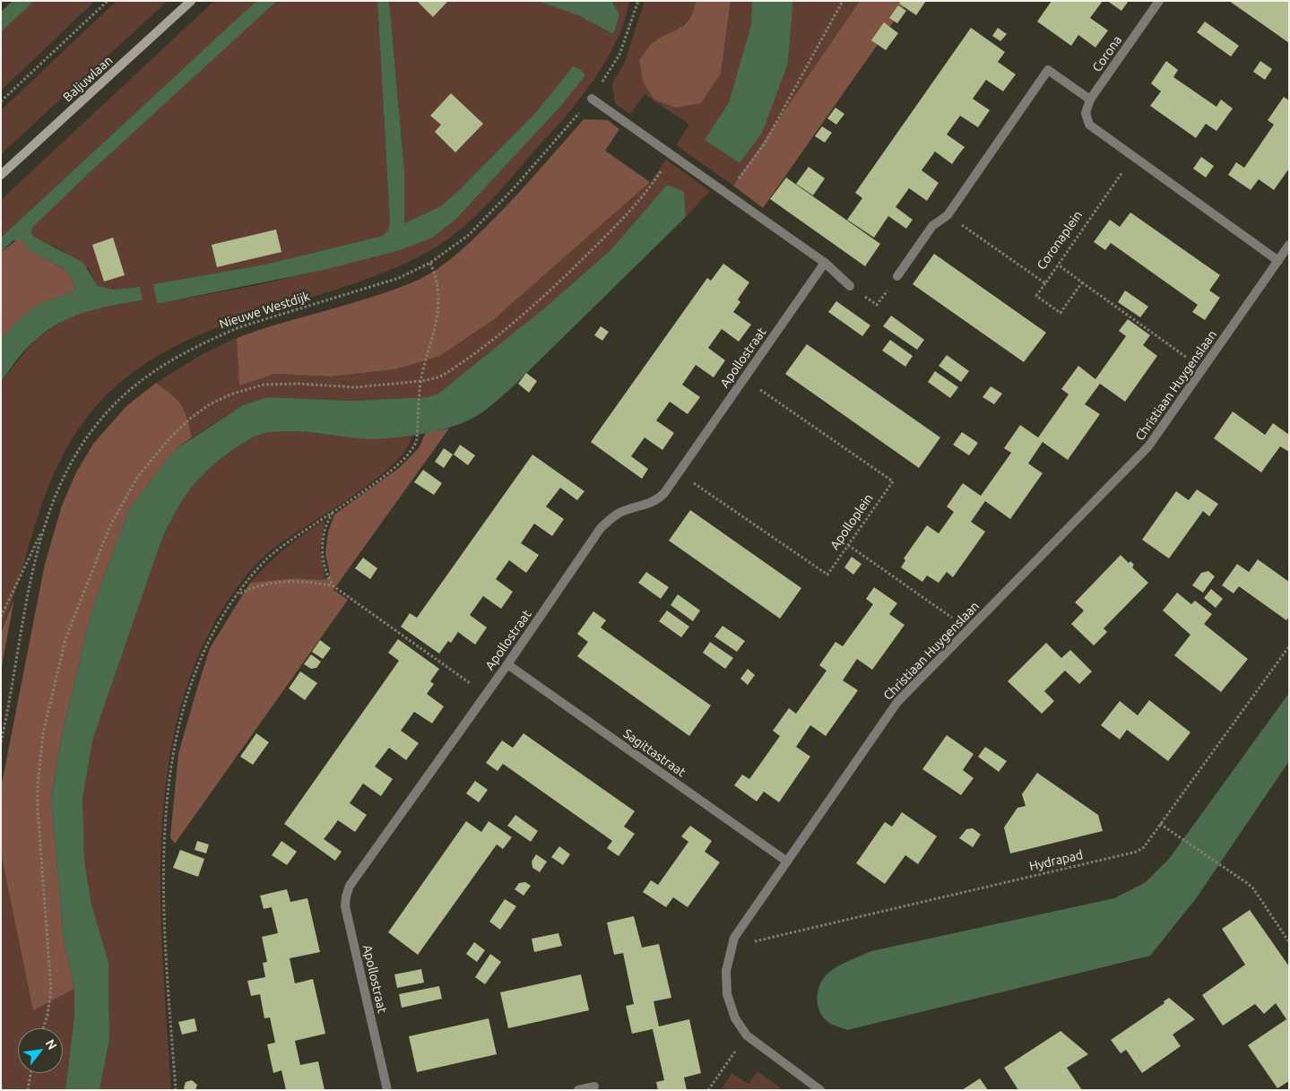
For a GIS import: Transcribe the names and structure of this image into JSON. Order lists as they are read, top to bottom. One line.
{"streets":{"main road":["Baljuwlaan"],"street":["Corona","Apollostraat","Christiaan Huygenslaan","Sagittastraat"],"path":["Coronaplein","Nieuwe Westdijk","Apolloplein","Hydrapad"]},"crossings":[["Corona","Coronaplein"],["Apollostraat","Apolloplein"],["Apollostraat","Sagittastraat"],["Christiaan Huygenslaan","Sagittastraat"],["Christiaan Huygenslaan","Hydrapad"]],"north":"top right"}
